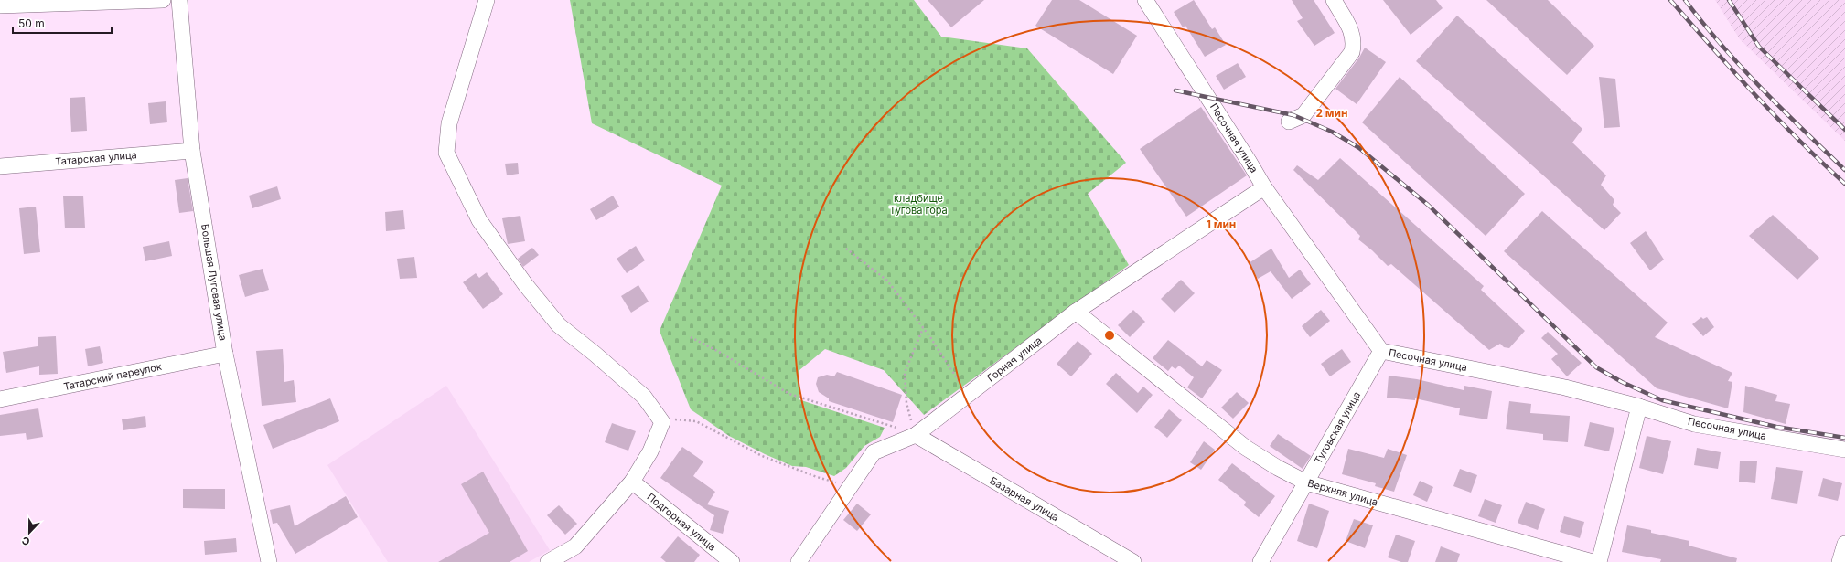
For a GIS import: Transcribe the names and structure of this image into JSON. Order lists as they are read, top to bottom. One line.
{"streets":{"street":["Песочная улица","Татарская улица","Большая Луговая улица","Горная улица","Татарский переулок","Туговская улица","Верхняя улица","Базарная улица","Подгорная улица"]},"crossings":[["Песочная улица","Горная улица"],["Песочная улица","Туговская улица"],["Татарская улица","Большая Луговая улица"],["Большая Луговая улица","Татарский переулок"],["Горная улица","Верхняя улица"],["Горная улица","Базарная улица"],["Туговская улица","Верхняя улица"]],"parks":["кладбище Тугова гора"],"scale_bar":"50 m","north":"bottom","rings":["2 мин","1 мин"]}
